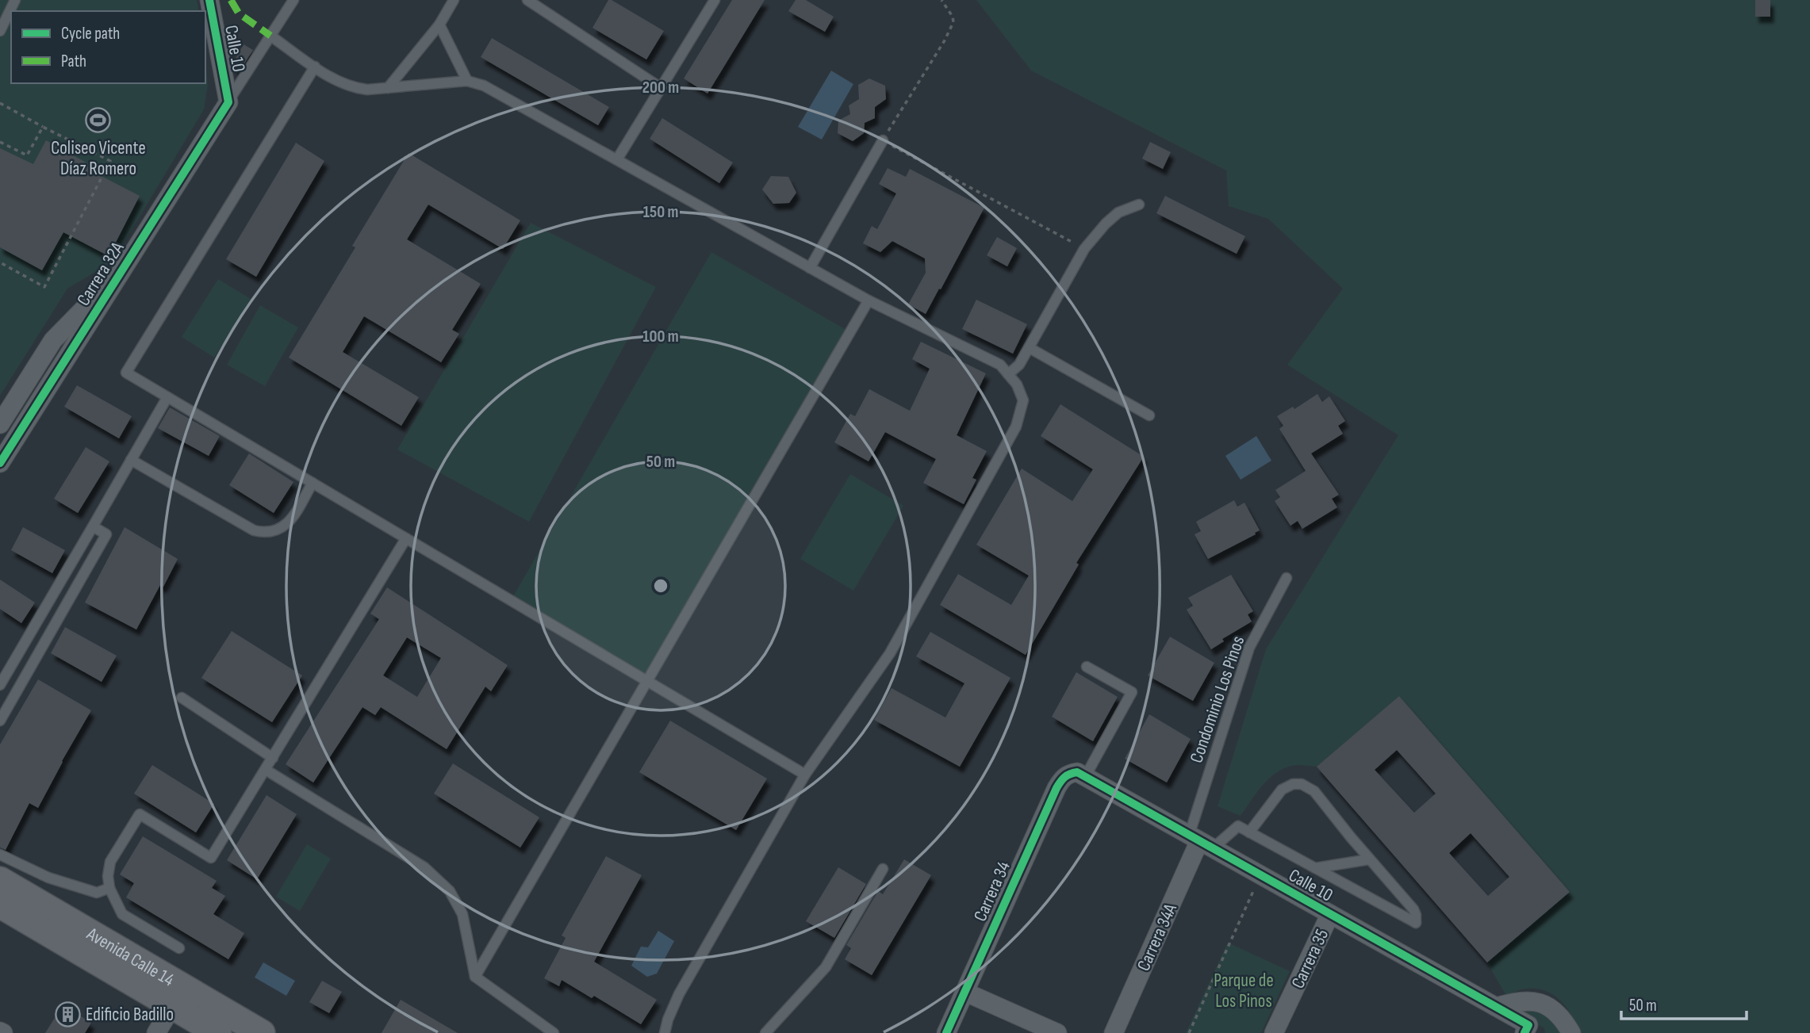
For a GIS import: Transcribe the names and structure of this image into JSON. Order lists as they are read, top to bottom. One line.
{"streets":{"main road":["Avenida Calle 14"],"street":["Calle 10","Carrera 32A","Carrera 34","Carrera 34A","Carrera 35"],"lane":["Condominio Los Pinos"]},"crossings":[["Calle 10","Carrera 32A"],["Calle 10","Condominio Los Pinos"],["Calle 10","Carrera 34"],["Calle 10","Carrera 34A"],["Calle 10","Carrera 35"],["Condominio Los Pinos","Carrera 34A"]],"parks":["Parque de Los Pinos"],"places":{"sports":["Coliseo Vicente Díaz Romero"],"building":["Edificio Badillo"]},"legend":["Cycle path","Path"],"scale_bar":"50 m","rings":["200 m","150 m","100 m","50 m"]}
